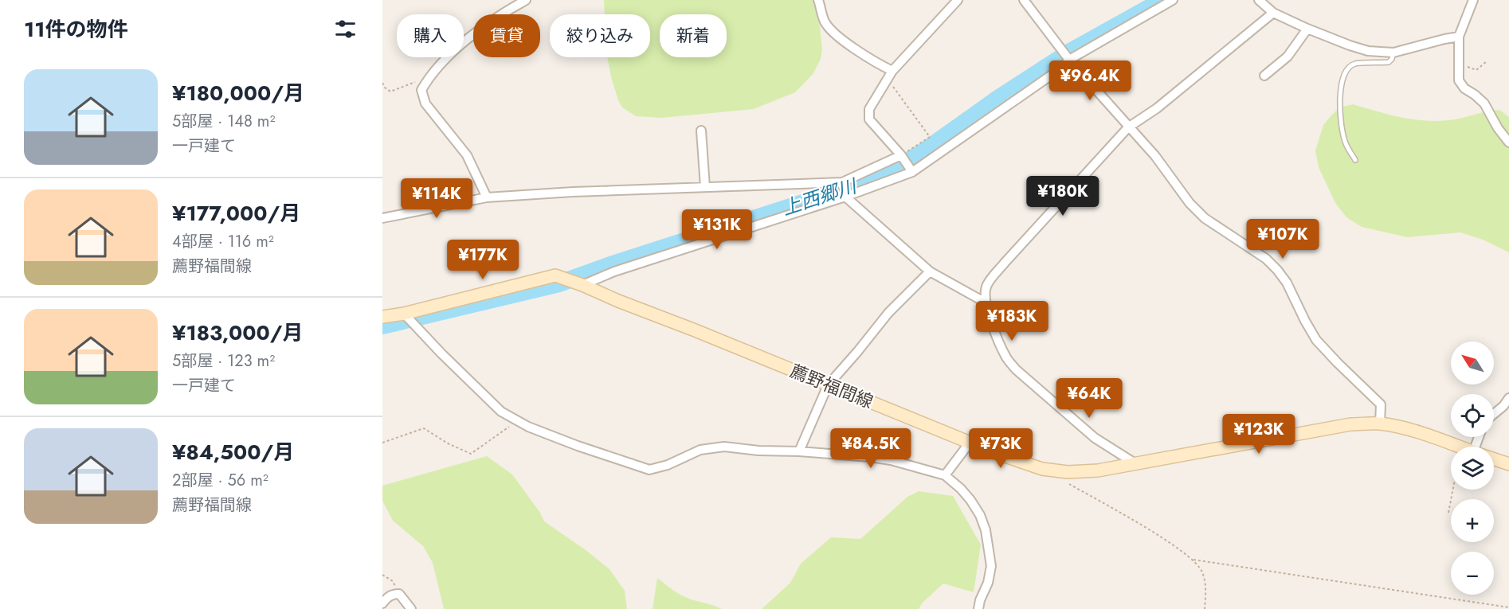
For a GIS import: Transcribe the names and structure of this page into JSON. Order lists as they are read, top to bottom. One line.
{"streets":{"main road":["薦野福間線"]},"water":["上西郷川"],"north":"top left","page":{"heading":"11件の物件","chip":["購入","賃貸","絞り込み","新着"],"list":[{"name":"¥180,000/月","note":"5部屋 · 148 m² · 一戸建て"},{"name":"¥177,000/月","note":"4部屋 · 116 m² · 薦野福間線"},{"name":"¥183,000/月","note":"5部屋 · 123 m² · 一戸建て"},{"name":"¥84,500/月","note":"2部屋 · 56 m² · 薦野福間線"}],"price":["¥96.4K","¥180K","¥114K","¥131K","¥107K","¥177K","¥183K","¥64K","¥123K","¥84.5K","¥73K"],"map_buttons":["+","−"]}}
